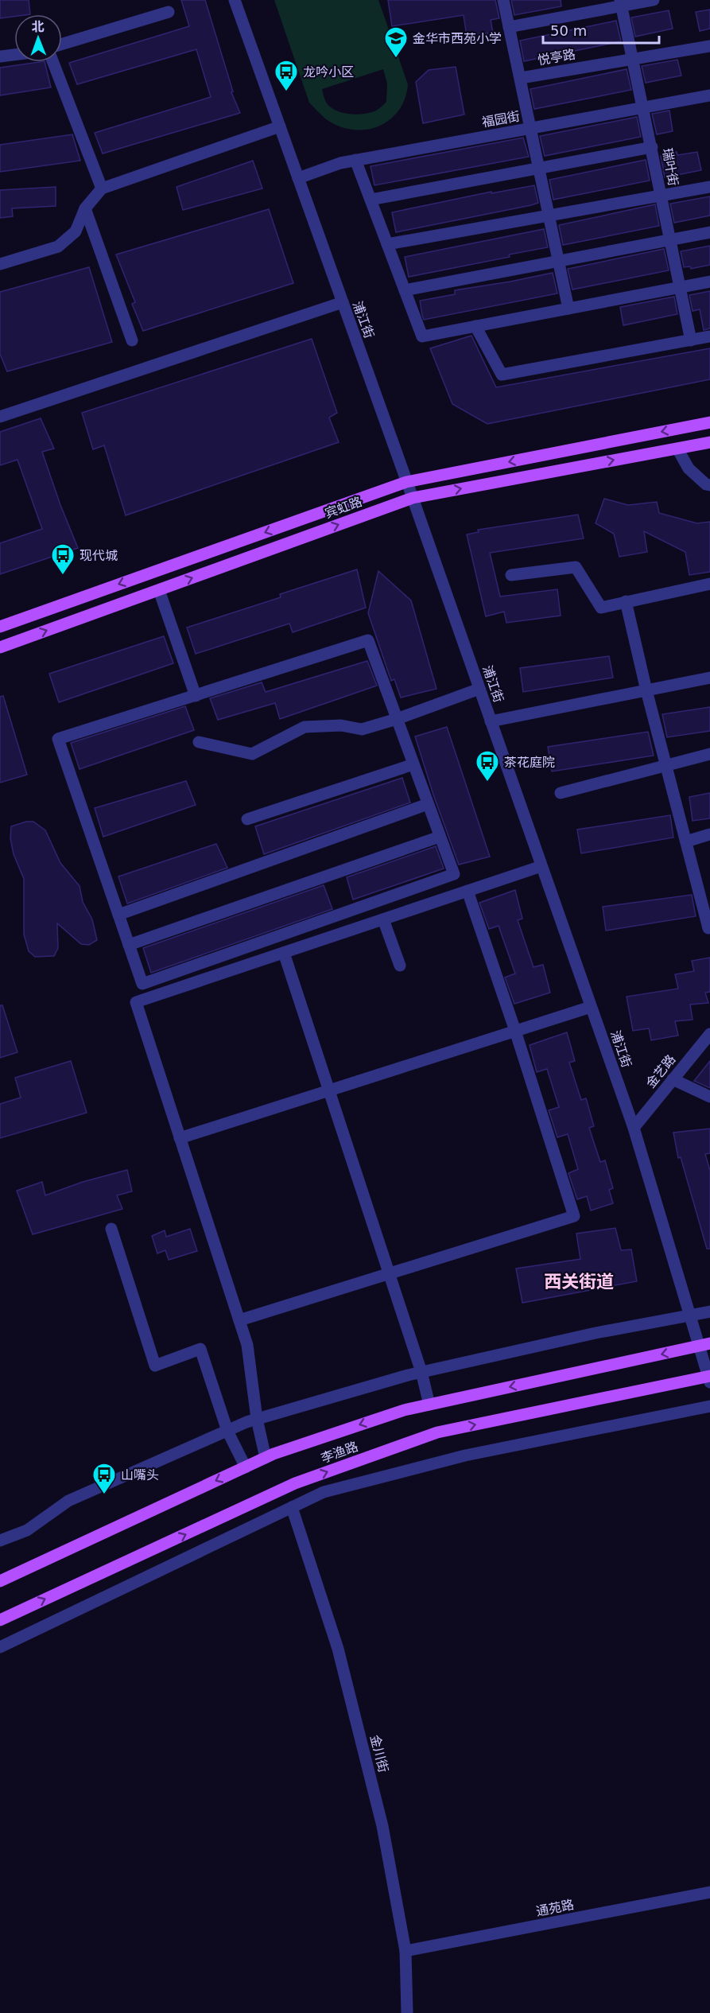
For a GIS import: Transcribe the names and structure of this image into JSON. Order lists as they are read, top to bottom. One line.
{"streets":{"main road":["宾虹路","李渔路"],"street":["悦亭路","福园街","瑞叶街","浦江街","金艺路","金川街","通苑路"]},"crossings":[["悦亭路","瑞叶街"],["福园街","瑞叶街"],["福园街","浦江街"],["浦江街","宾虹路"],["浦江街","金艺路"],["浦江街","李渔路"],["金川街","通苑路"]],"districts":["西关街道"],"places":{"school or university":["金华市西苑小学"],"bus stop":["龙吟小区","现代城","茶花庭院","山嘴头"]},"scale_bar":"50 m","north":"top"}
